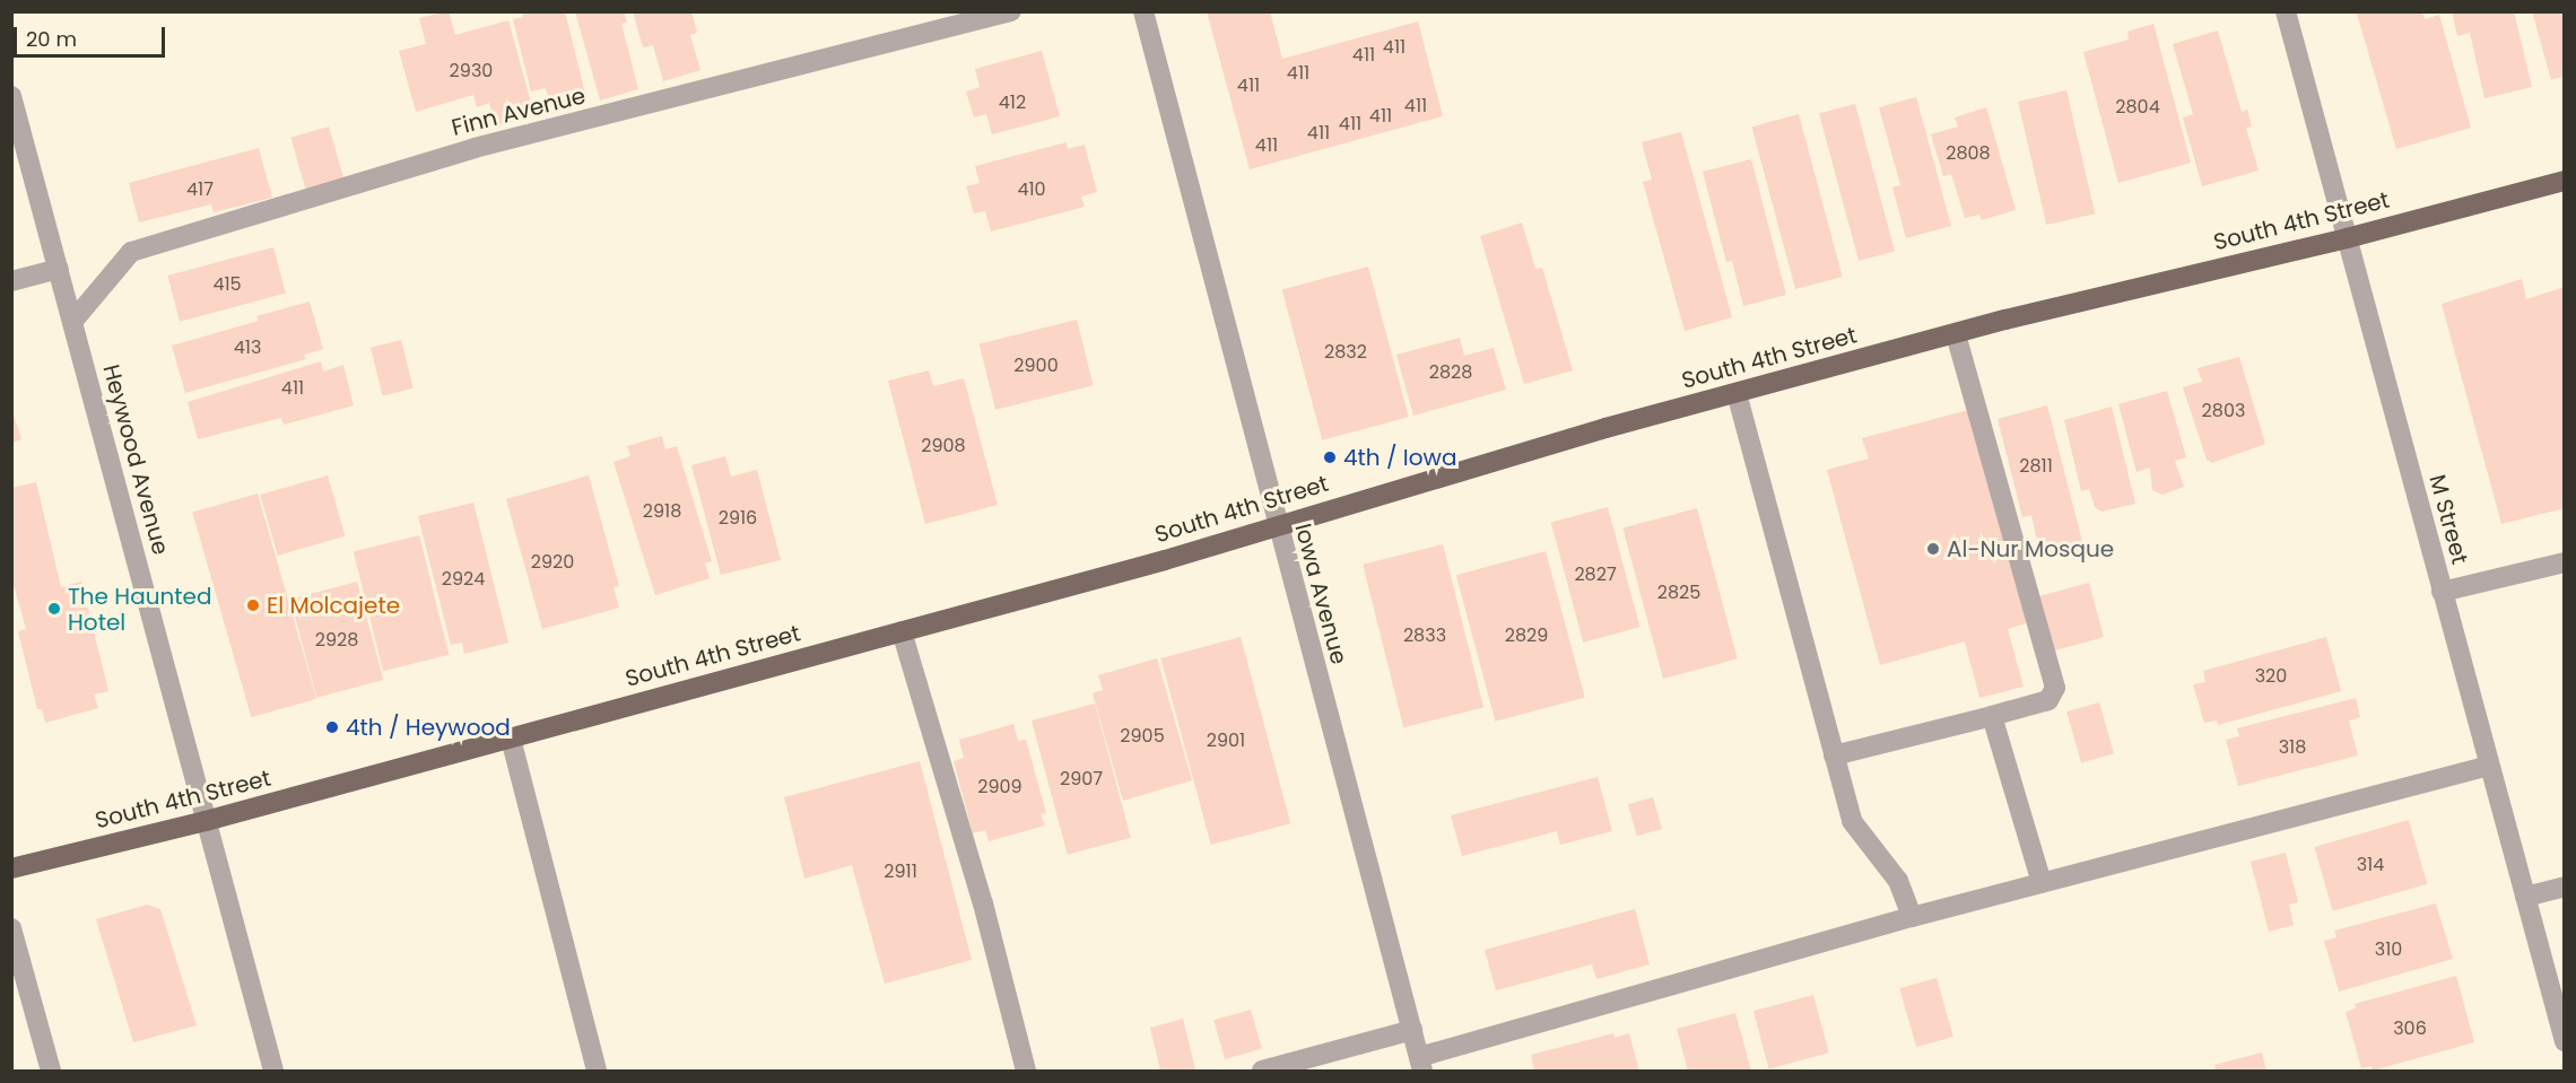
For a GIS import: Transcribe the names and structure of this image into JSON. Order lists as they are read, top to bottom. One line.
{"streets":{"main road":["South 4th Street"],"street":["Finn Avenue","Heywood Avenue","M Street","Iowa Avenue"]},"crossings":[["Finn Avenue","Heywood Avenue"],["South 4th Street","Heywood Avenue"],["South 4th Street","M Street"],["South 4th Street","Iowa Avenue"]],"places":["4th / Iowa","Al-Nur Mosque","El Molcajete","The Haunted Hotel","4th / Heywood"],"house_numbers":["411","411","2930","411","411","412","411","2804","411","411","411","411","2808","417","410","415","413","2832","2900","2828","411","2803","2908","2811","2918","2916","2920","2827","2924","2825","2833","2829","2928","320","2905","2901","318","2907","2909","314","2911","310","306"],"scale_bar":"20 m"}
